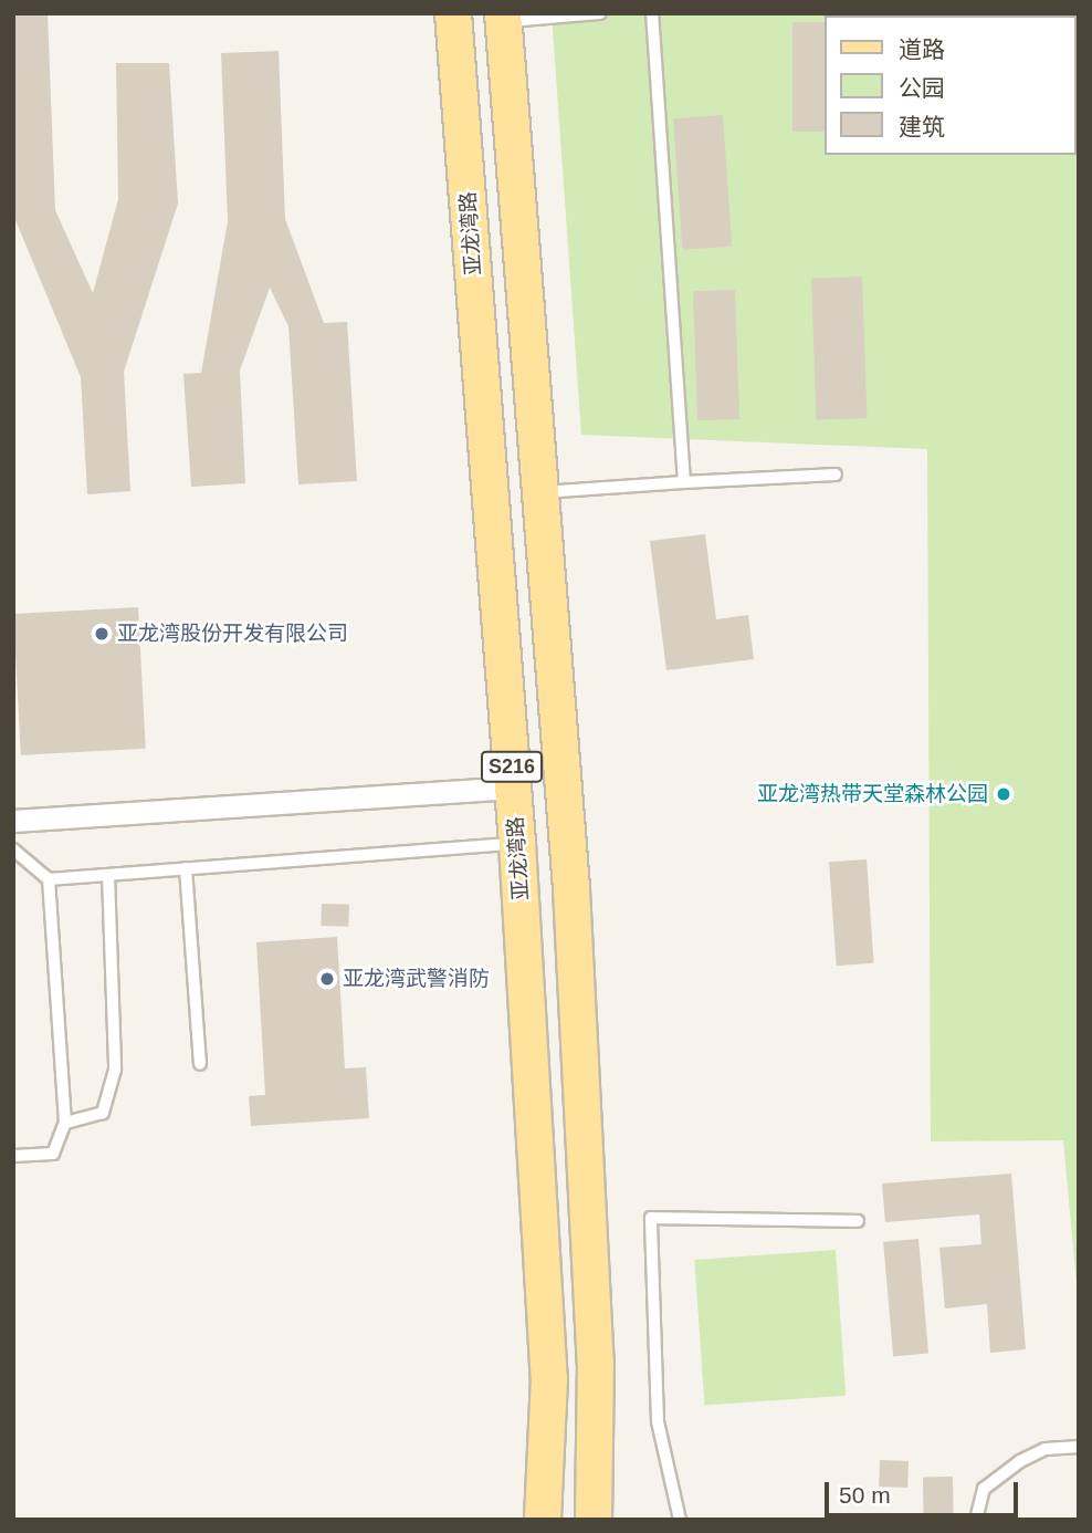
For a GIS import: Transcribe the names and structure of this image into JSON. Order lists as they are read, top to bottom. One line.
{"streets":{"main road":["亚龙湾路","S216"]},"places":["亚龙湾股份开发有限公司","亚龙湾热带天堂森林公园","亚龙湾武警消防"],"legend":["道路","公园","建筑"],"scale_bar":"50 m"}
